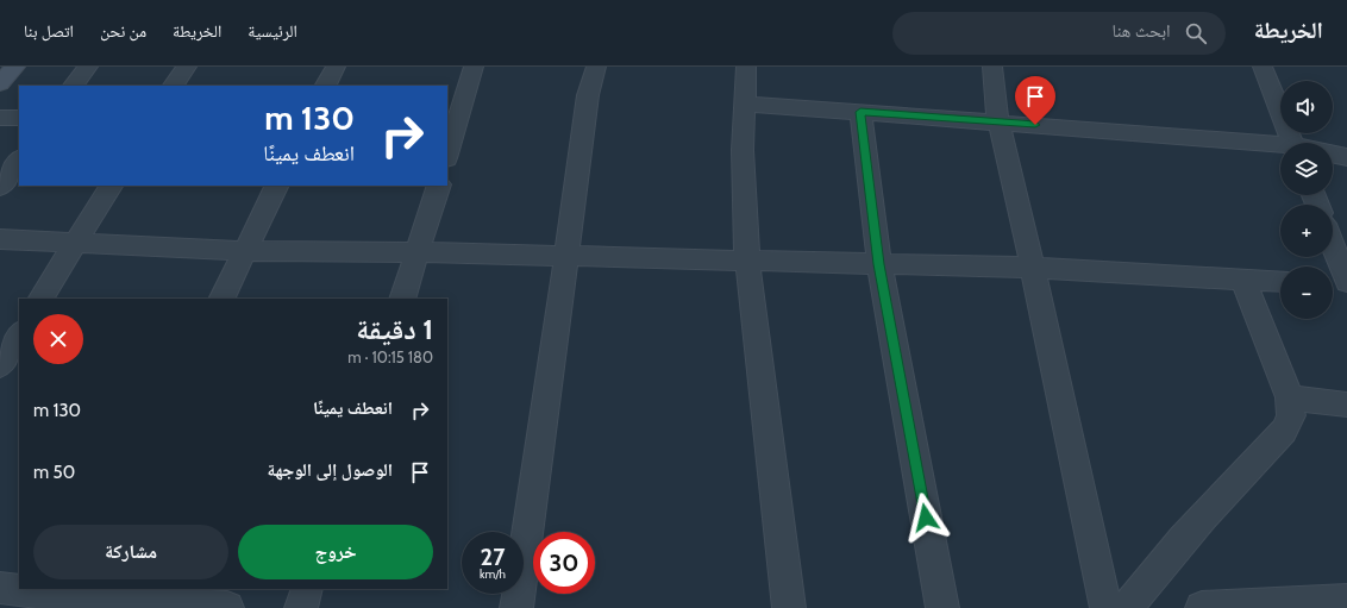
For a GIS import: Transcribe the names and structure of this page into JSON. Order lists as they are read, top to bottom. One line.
{"page":{"header":"الخريطة","search":"ابحث هنا","nav":["الرئيسية","الخريطة","من نحن","اتصل بنا"],"map_buttons":["+","−"],"turn":["130 m","انعطف يمينًا"],"heading":["1 دقيقة","180 m · 10:15"],"list":[{"name":"انعطف يمينًا","value":"130 m"},{"name":"الوصول إلى الوجهة","value":"50 m"}],"buttons":["خروج","مشاركة"],"speed":"27 km/h","limit":"30"}}
